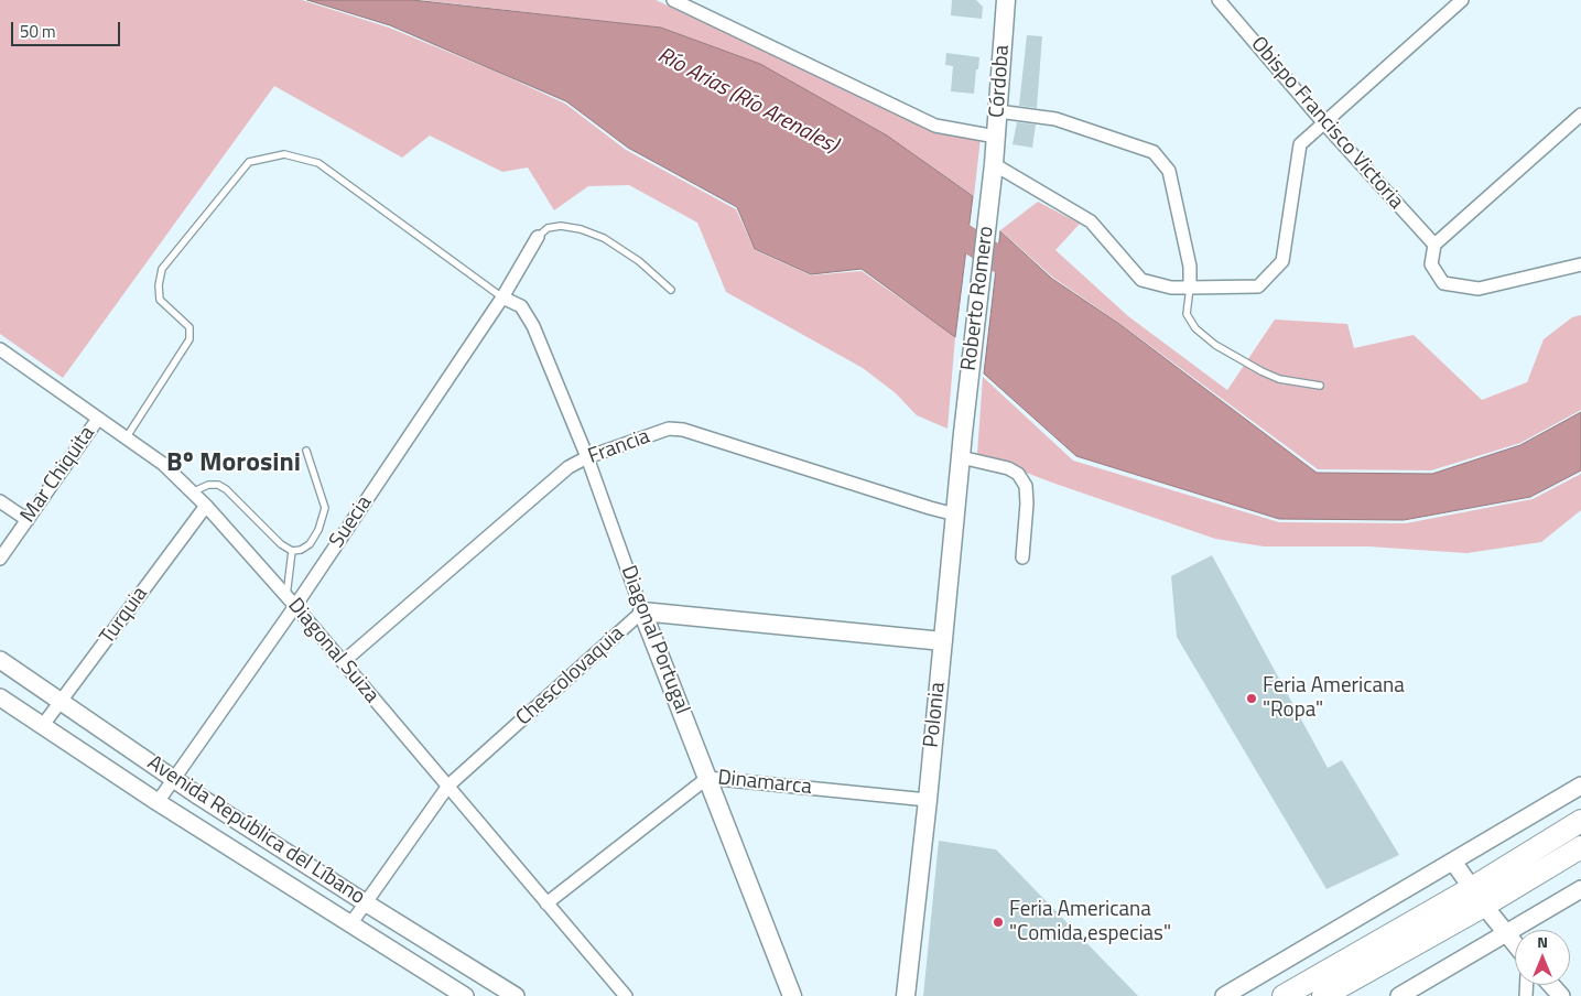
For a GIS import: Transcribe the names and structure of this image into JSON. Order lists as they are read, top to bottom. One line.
{"streets":{"main road":["Córdoba","Roberto Romero","Diagonal Portugal","Chescolovaquia","Polonia"],"street":["Obispo Francisco Victoria","Francia","Mar Chiquita","Suecia","Turquia","Diagonal Suiza","Dinamarca","Avenida República del Líbano"]},"crossings":[["Córdoba","Roberto Romero"],["Roberto Romero","Polonia"],["Francia","Diagonal Portugal"],["Francia","Diagonal Suiza"],["Francia","Polonia"],["Mar Chiquita","Diagonal Suiza"],["Suecia","Diagonal Portugal"],["Suecia","Diagonal Suiza"],["Suecia","Avenida República del Líbano"],["Turquia","Diagonal Suiza"],["Turquia","Avenida República del Líbano"],["Diagonal Portugal","Chescolovaquia"],["Diagonal Portugal","Dinamarca"],["Diagonal Suiza","Chescolovaquia"],["Diagonal Suiza","Dinamarca"],["Chescolovaquia","Polonia"],["Chescolovaquia","Avenida República del Líbano"],["Polonia","Dinamarca"]],"districts":["Bº Morosini"],"water":["Río Arias (Río Arenales)"],"places":["Feria Americana \"Ropa\"","Feria Americana \"Comida,especias\""],"scale_bar":"50 m","north":"top"}
